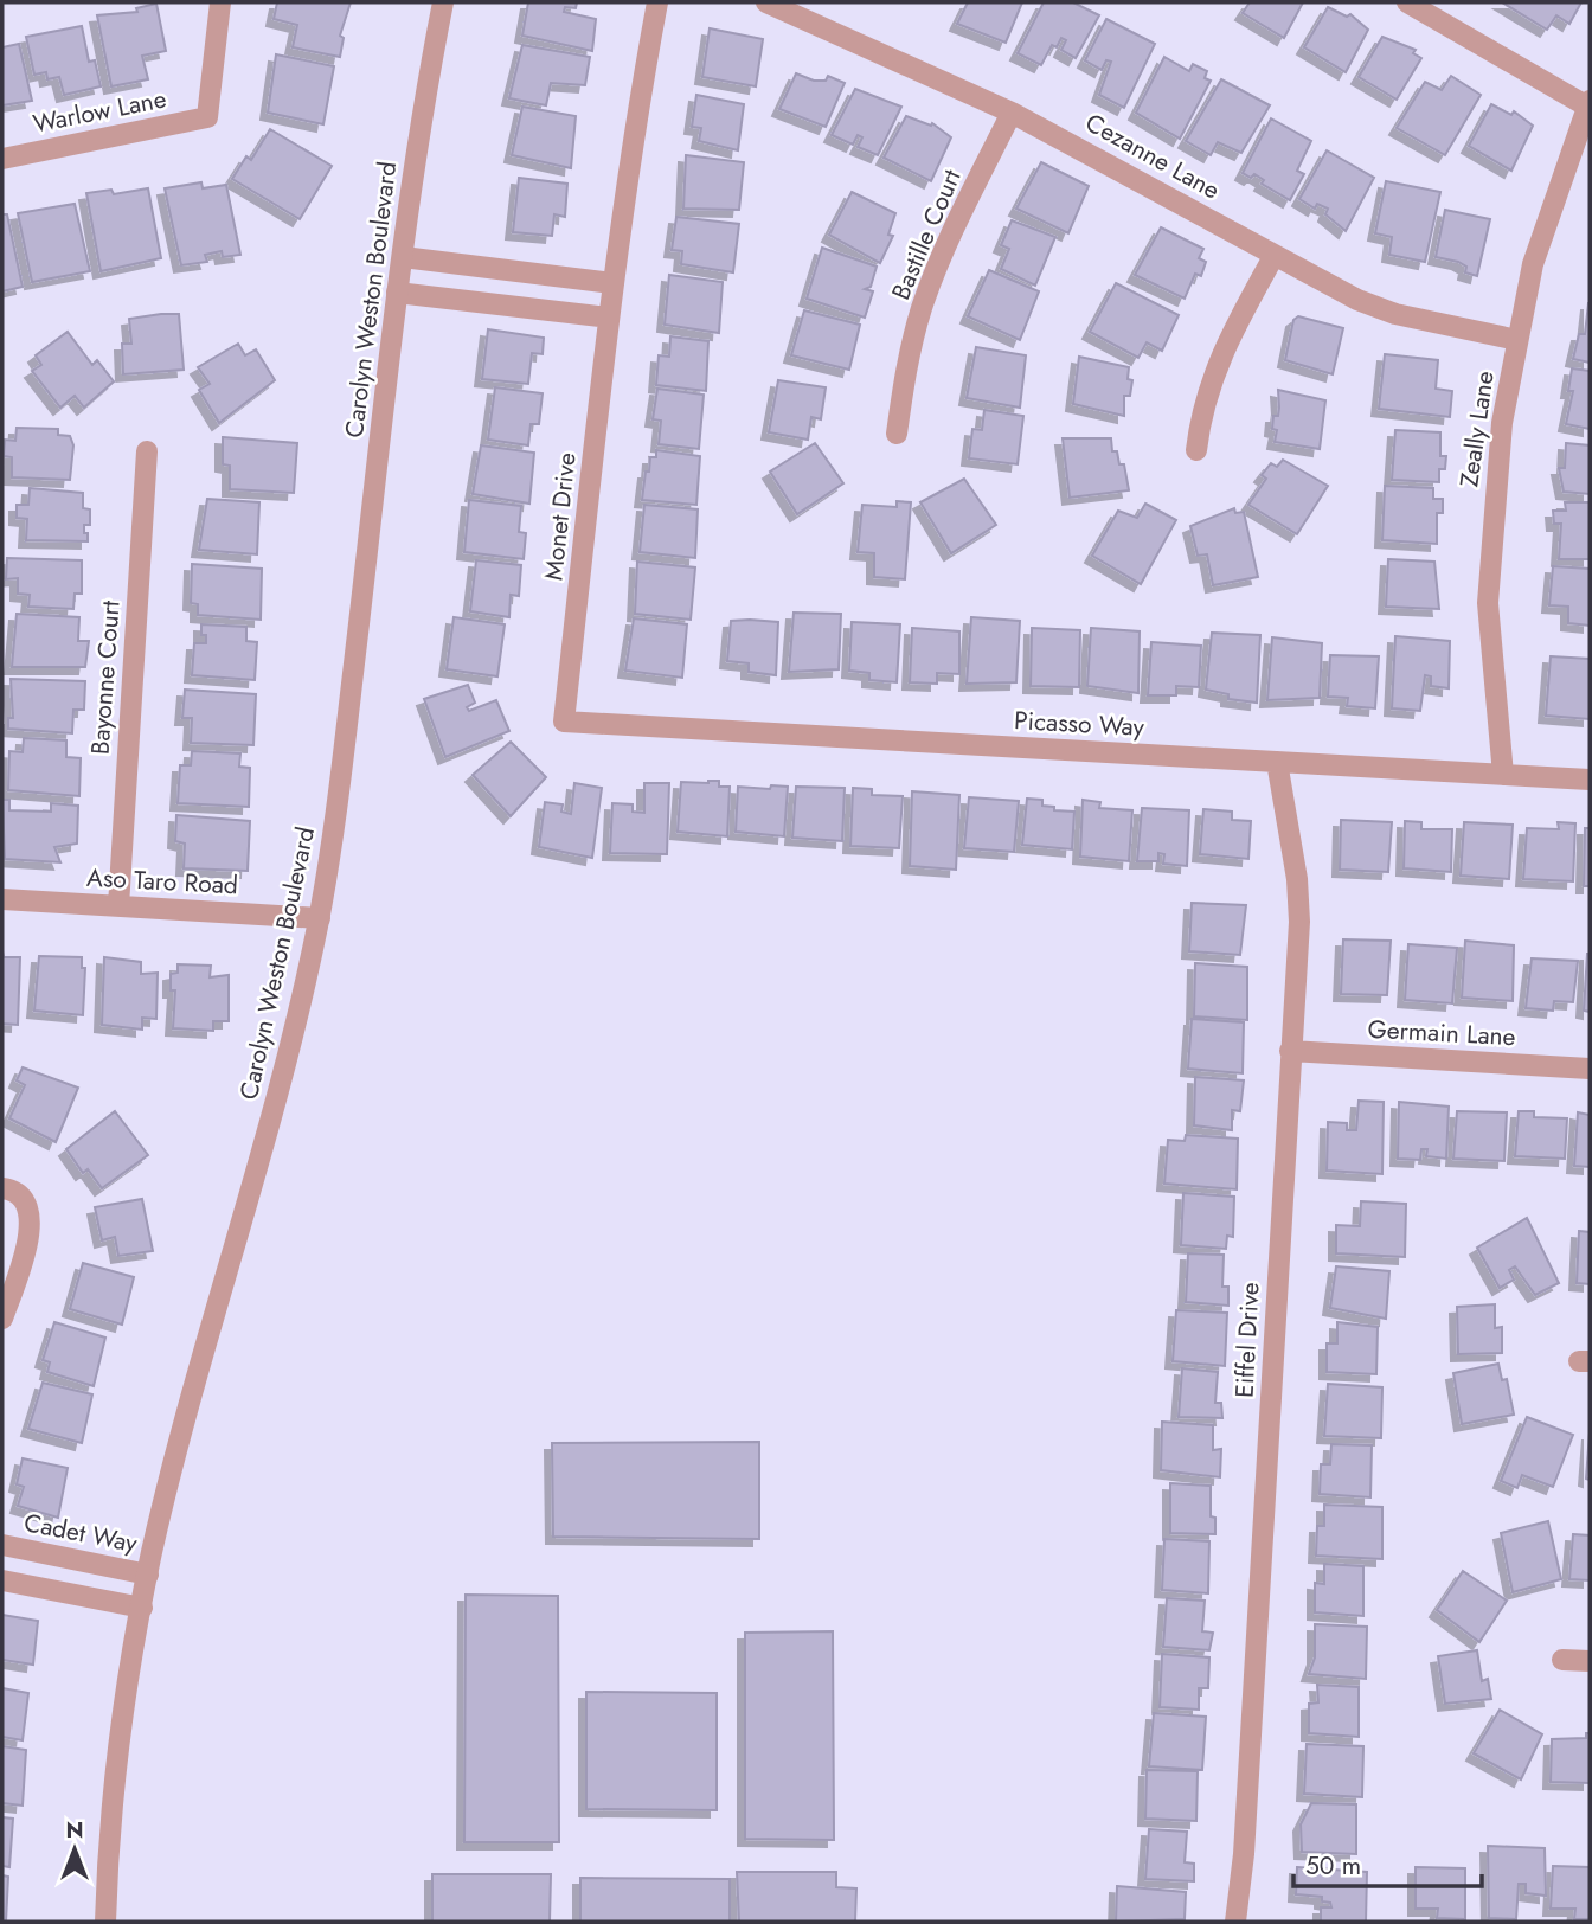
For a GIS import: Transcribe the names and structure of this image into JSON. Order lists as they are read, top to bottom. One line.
{"streets":{"street":["Warlow Lane","Cezanne Lane","Bastille Court","Carolyn Weston Boulevard","Zeally Lane","Monet Drive","Bayonne Court","Picasso Way","Aso Taro Road","Germain Lane","Eiffel Drive","Cadet Way"]},"crossings":[["Cezanne Lane","Bastille Court"],["Cezanne Lane","Zeally Lane"],["Carolyn Weston Boulevard","Aso Taro Road"],["Carolyn Weston Boulevard","Cadet Way"],["Zeally Lane","Picasso Way"],["Monet Drive","Picasso Way"],["Bayonne Court","Aso Taro Road"],["Picasso Way","Eiffel Drive"],["Germain Lane","Eiffel Drive"]],"scale_bar":"50 m","north":"top"}
